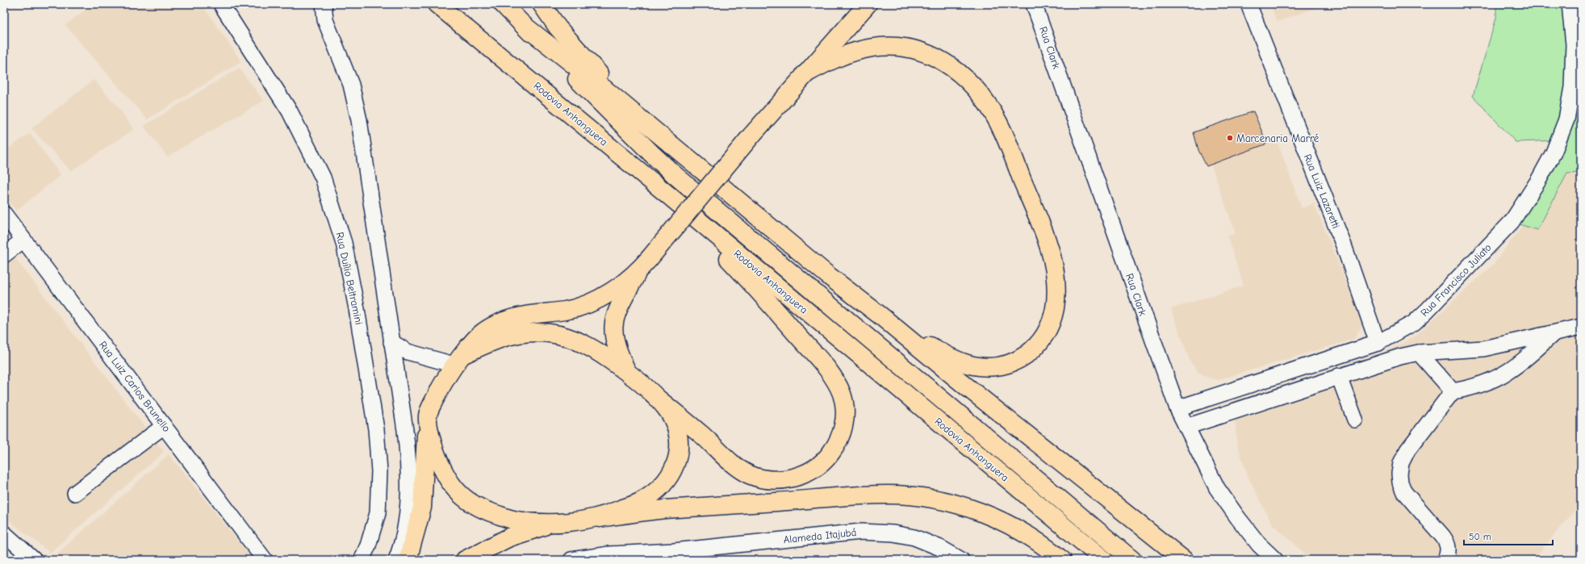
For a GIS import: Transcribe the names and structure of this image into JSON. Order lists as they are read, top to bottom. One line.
{"streets":{"main road":["Rodovia Anhanguera"],"street":["Rua Clark","Rua Luiz Lazaretti","Rua Duílio Beltramini","Rua Francisco Juliato","Rua Luiz Carlos Brunello","Alameda Itajubá"]},"crossings":[["Rua Clark","Rua Francisco Juliato"],["Rua Luiz Lazaretti","Rua Francisco Juliato"]],"places":["Marcenaria Marré"],"scale_bar":"50 m"}
